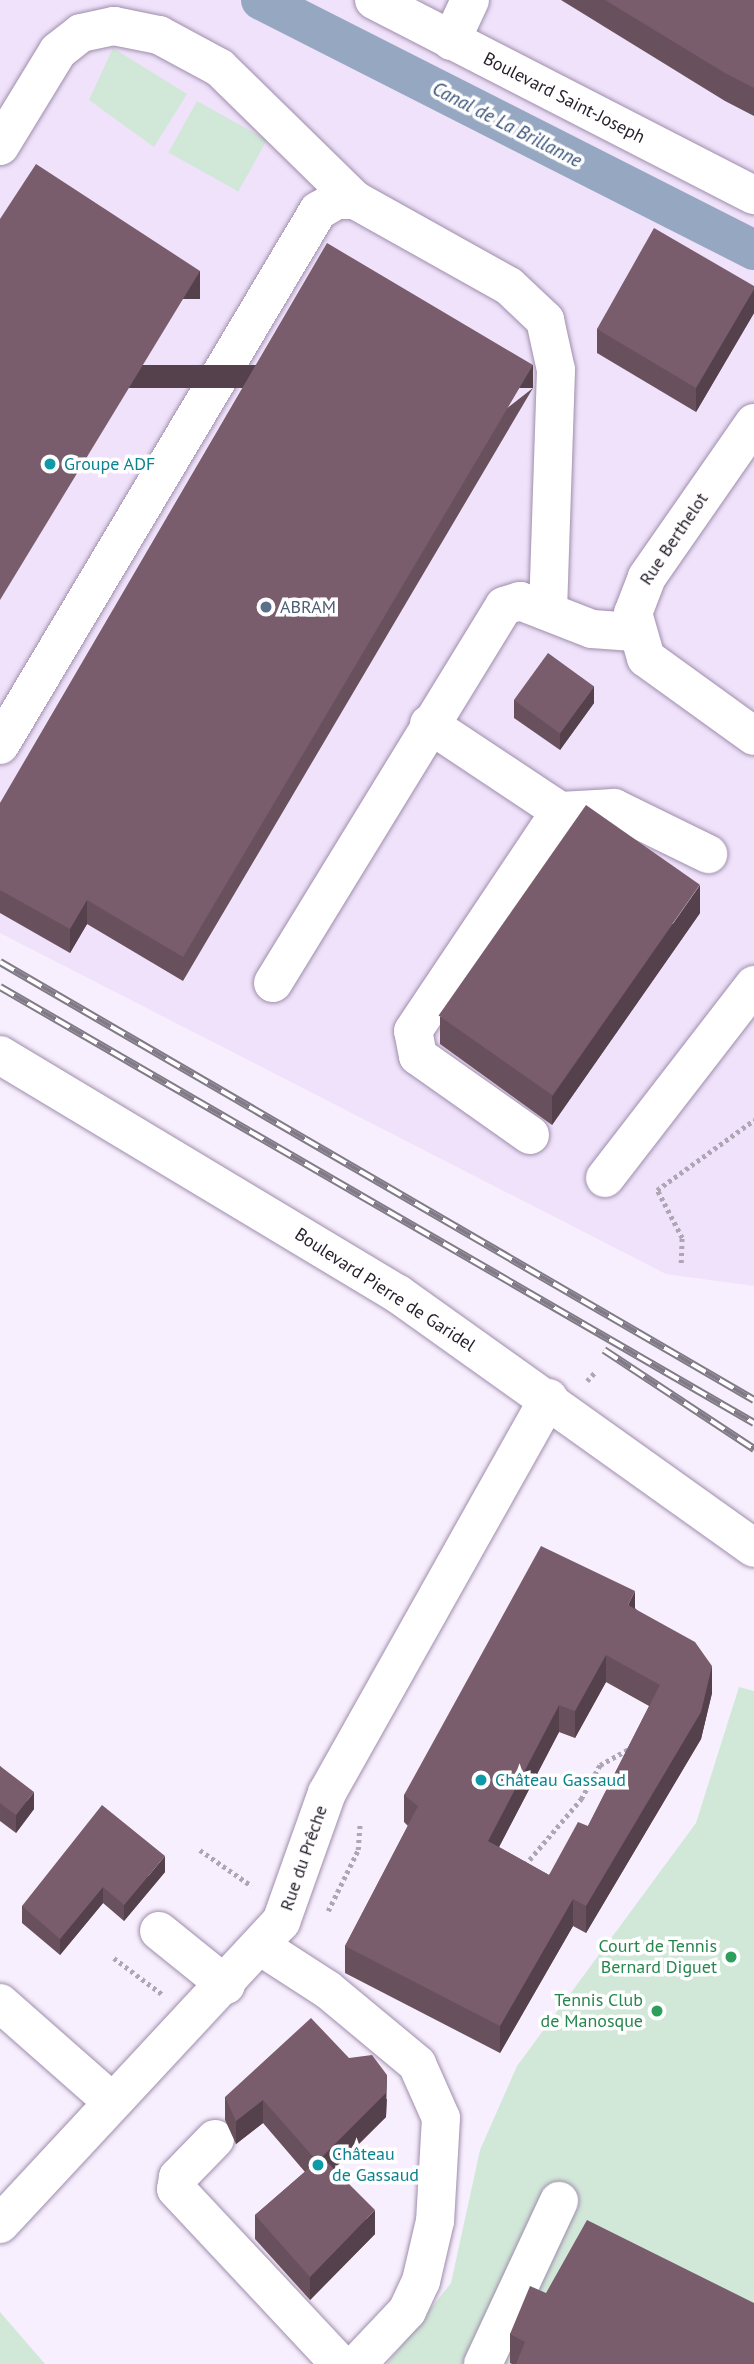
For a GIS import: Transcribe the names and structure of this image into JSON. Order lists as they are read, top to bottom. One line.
{"streets":{"street":["Boulevard Saint-Joseph","Rue Berthelot","Boulevard Pierre de Garidel","Rue du Prêche"]},"crossings":[["Boulevard Pierre de Garidel","Rue du Prêche"]],"water":["Canal de La Brillanne"],"places":["Groupe ADF","ABRAM","Château Gassaud","Court de Tennis Bernard Diguet","Tennis Club de Manosque","Château de Gassaud"]}
